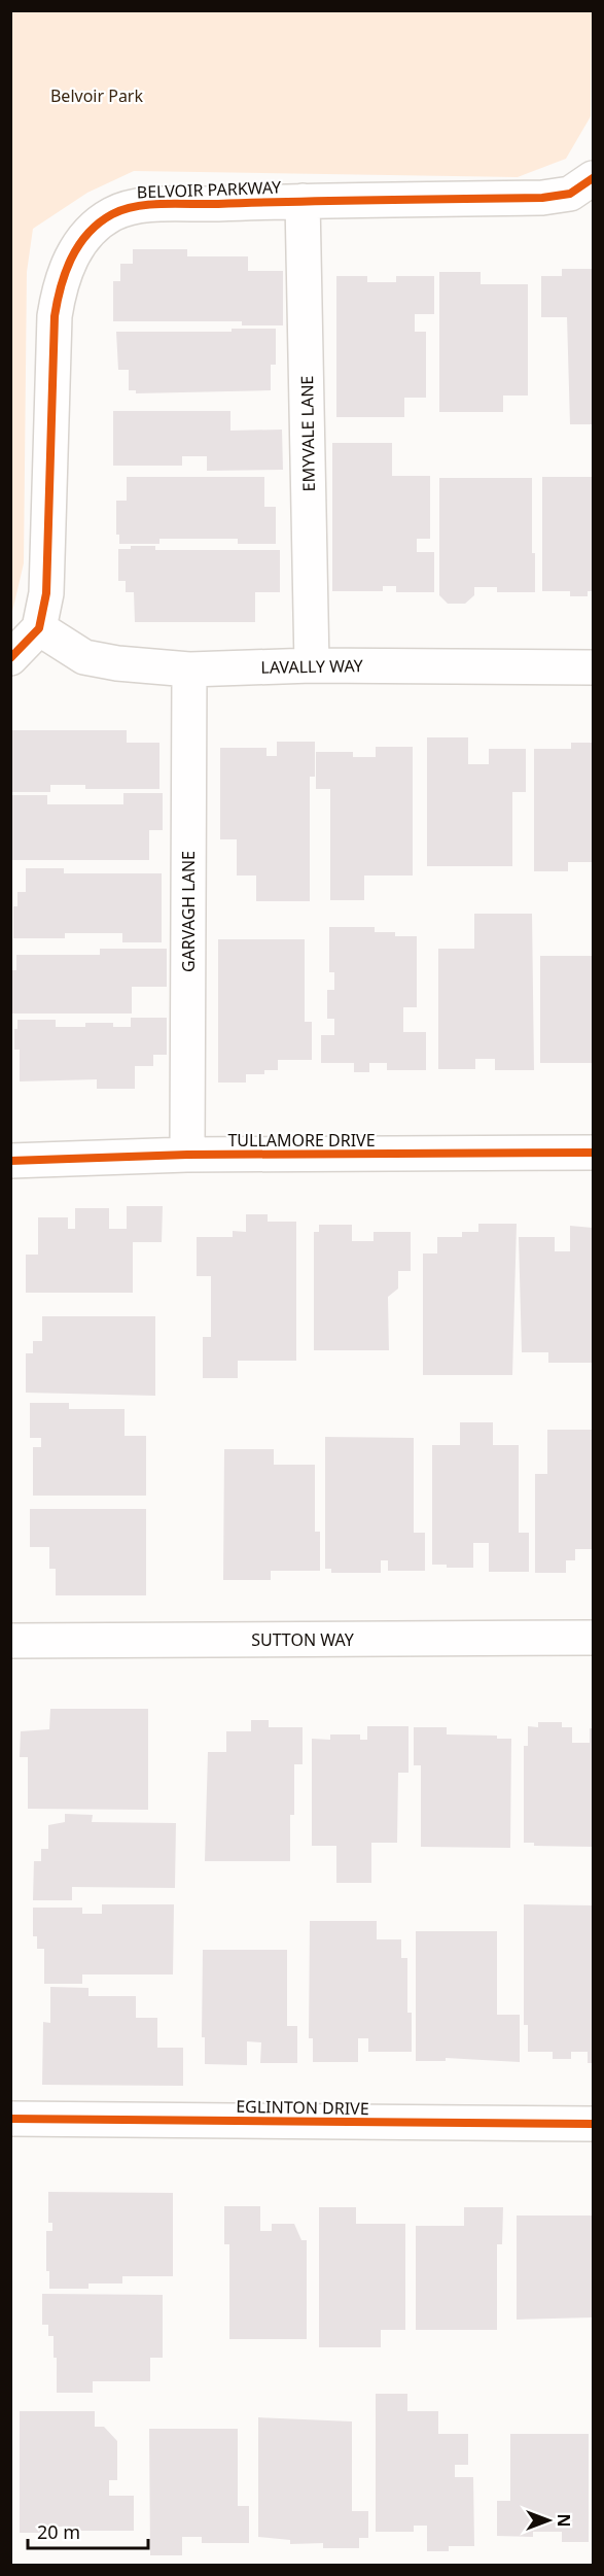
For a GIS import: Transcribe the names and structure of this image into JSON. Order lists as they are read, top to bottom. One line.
{"streets":{"street":["BELVOIR PARKWAY","EMYVALE LANE","LAVALLY WAY","GARVAGH LANE","TULLAMORE DRIVE","SUTTON WAY","EGLINTON DRIVE"]},"crossings":[["BELVOIR PARKWAY","EMYVALE LANE"],["BELVOIR PARKWAY","LAVALLY WAY"],["EMYVALE LANE","LAVALLY WAY"],["LAVALLY WAY","GARVAGH LANE"],["GARVAGH LANE","TULLAMORE DRIVE"]],"parks":["Belvoir Park"],"scale_bar":"20 m","north":"right"}
